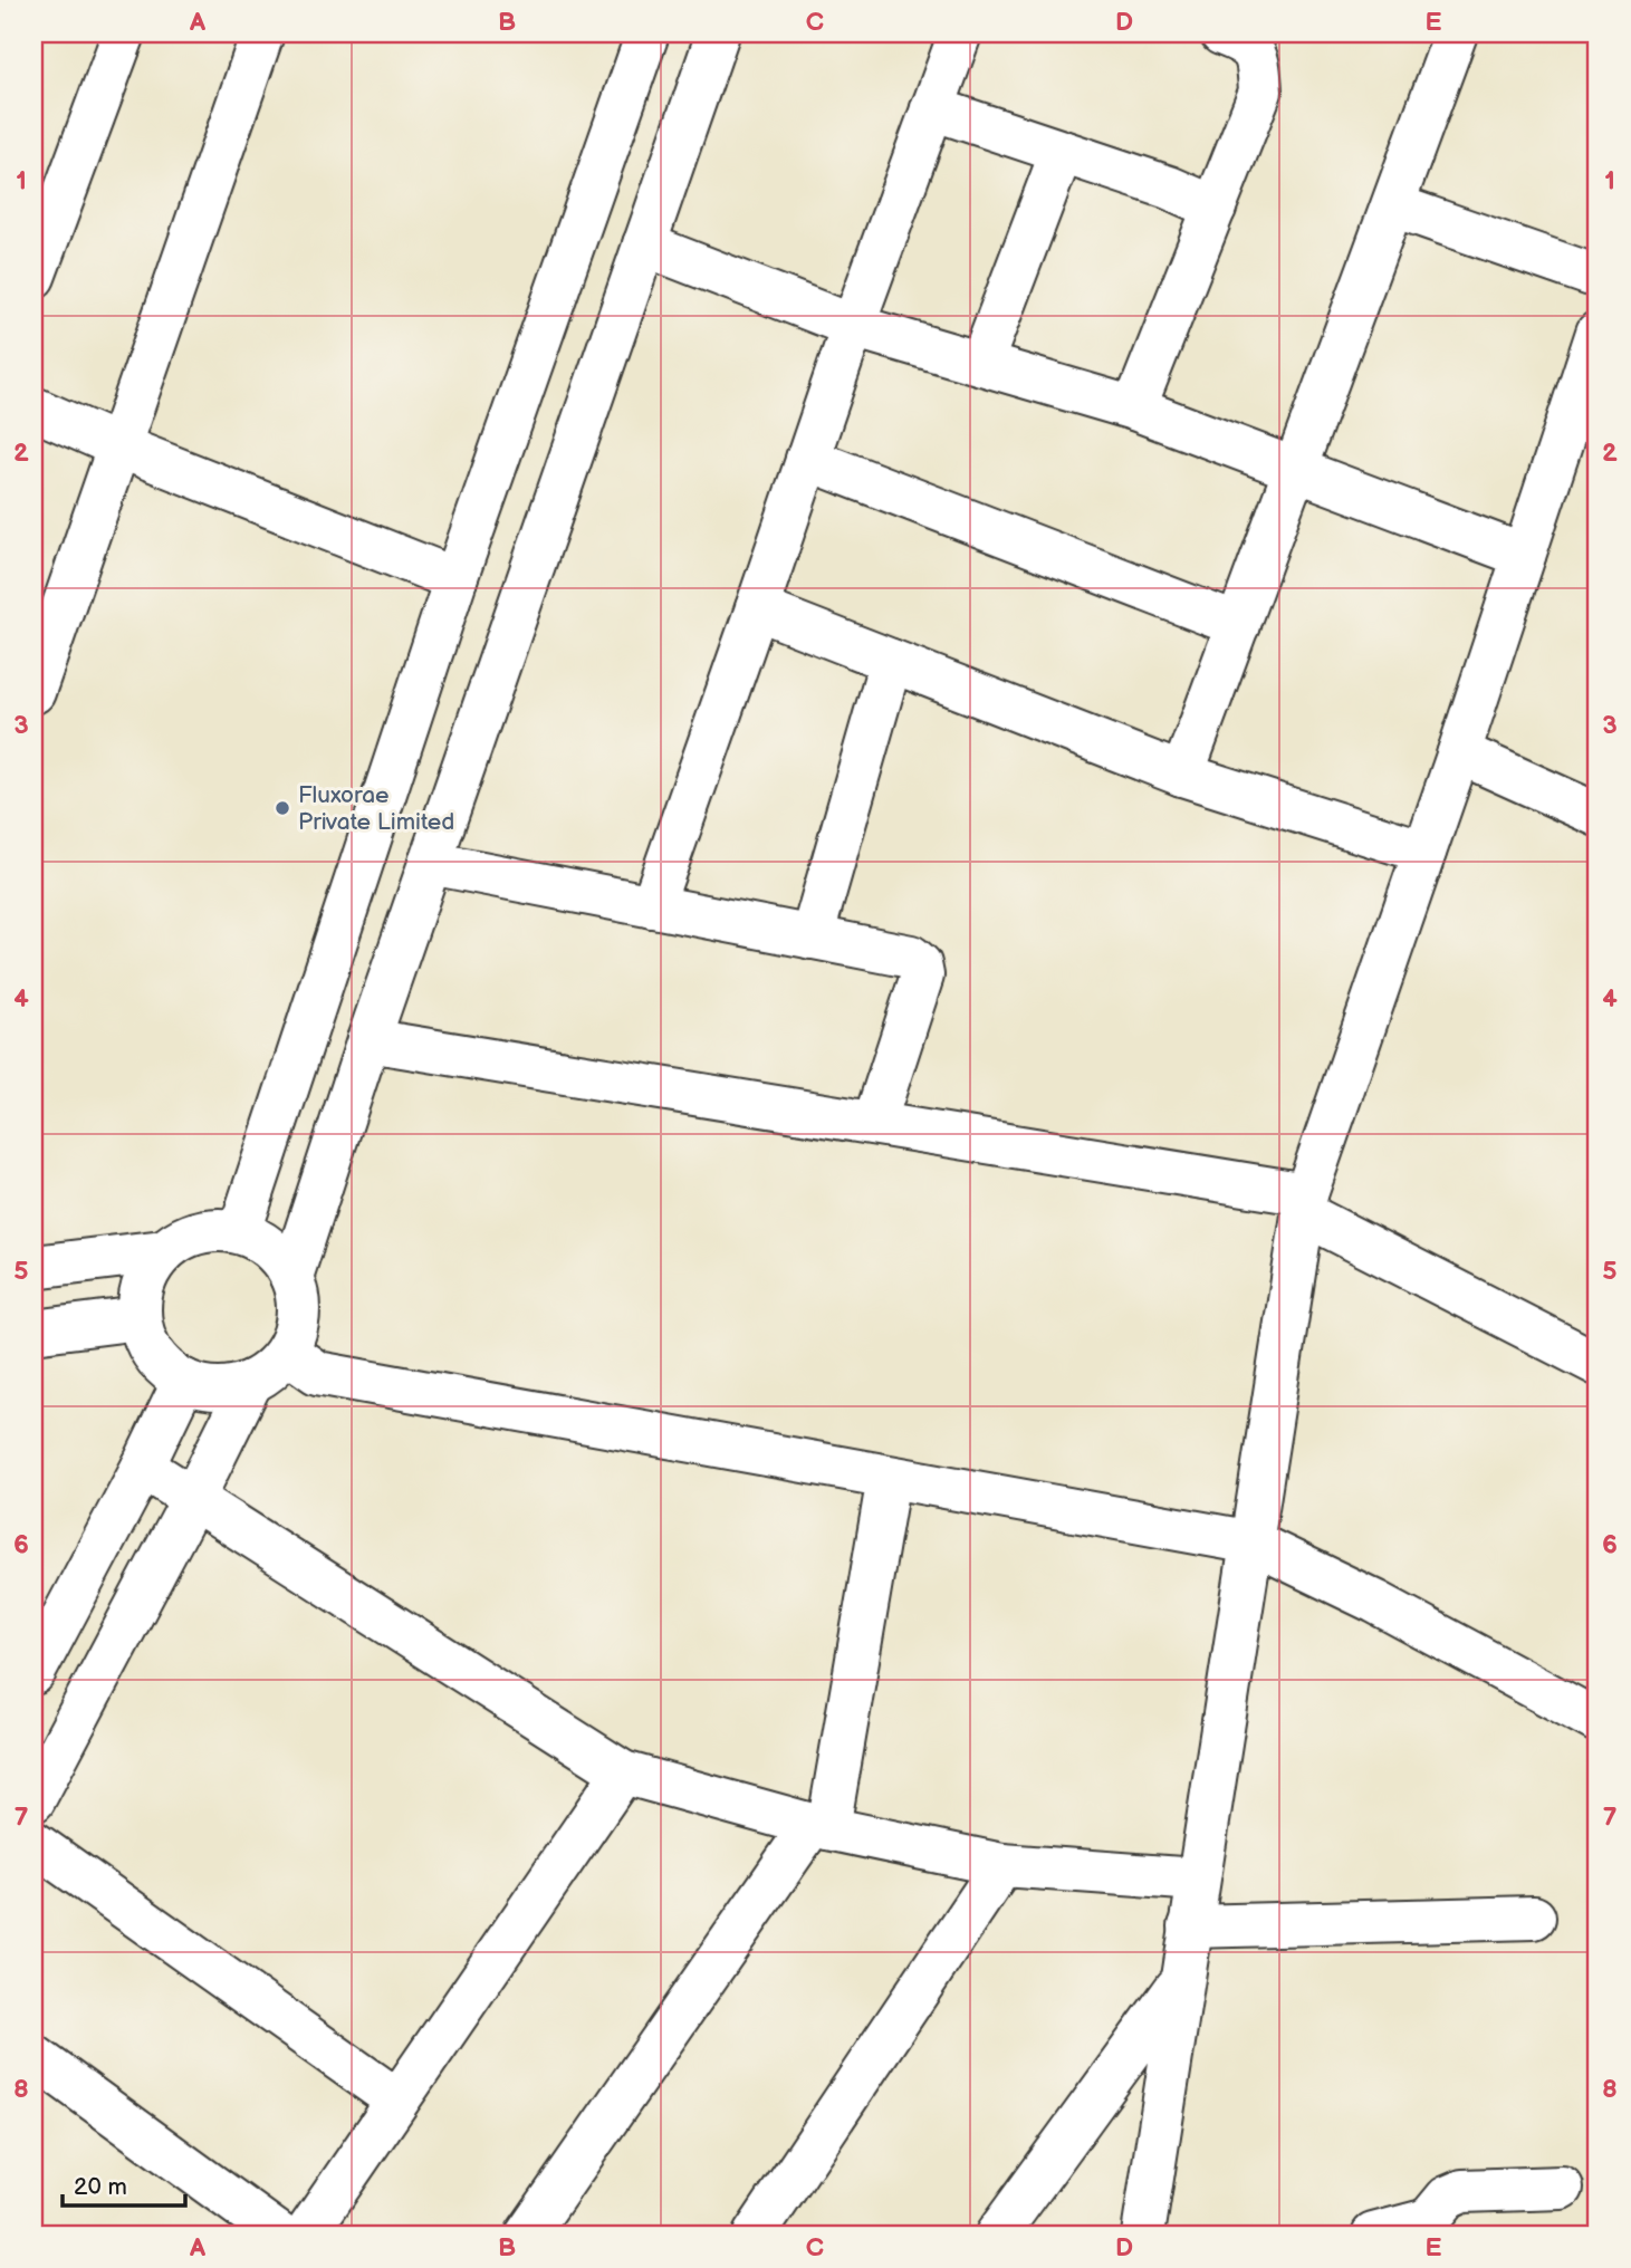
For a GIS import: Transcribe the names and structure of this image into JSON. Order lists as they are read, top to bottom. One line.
{"places":["Fluxorae Private Limited"],"scale_bar":"20 m","grid":{"columns":["A","B","C","D","E"],"rows":["1","2","3","4","5","6","7","8"]}}
